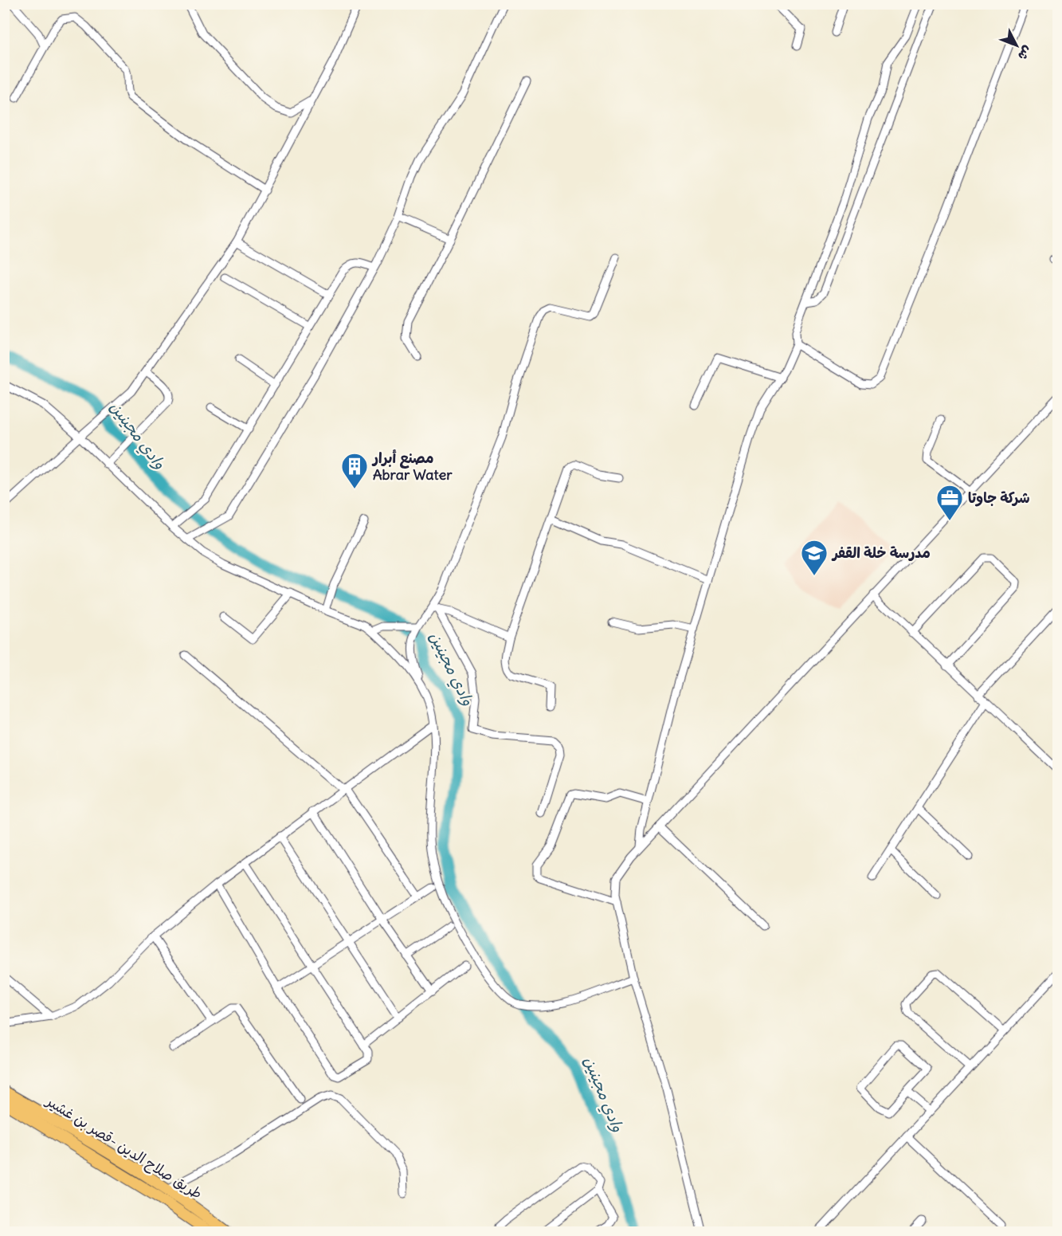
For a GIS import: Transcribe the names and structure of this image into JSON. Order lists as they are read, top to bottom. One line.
{"streets":{"highway":["طريق صلاح الدين -قصر بن غشير"]},"water":["وادي مجينين"],"places":{"building":["مصنع أبرار Abrar Water"],"office":["شركة جاوتا"],"school or university":["مدرسة خلة القفر"]},"north":"bottom right"}
